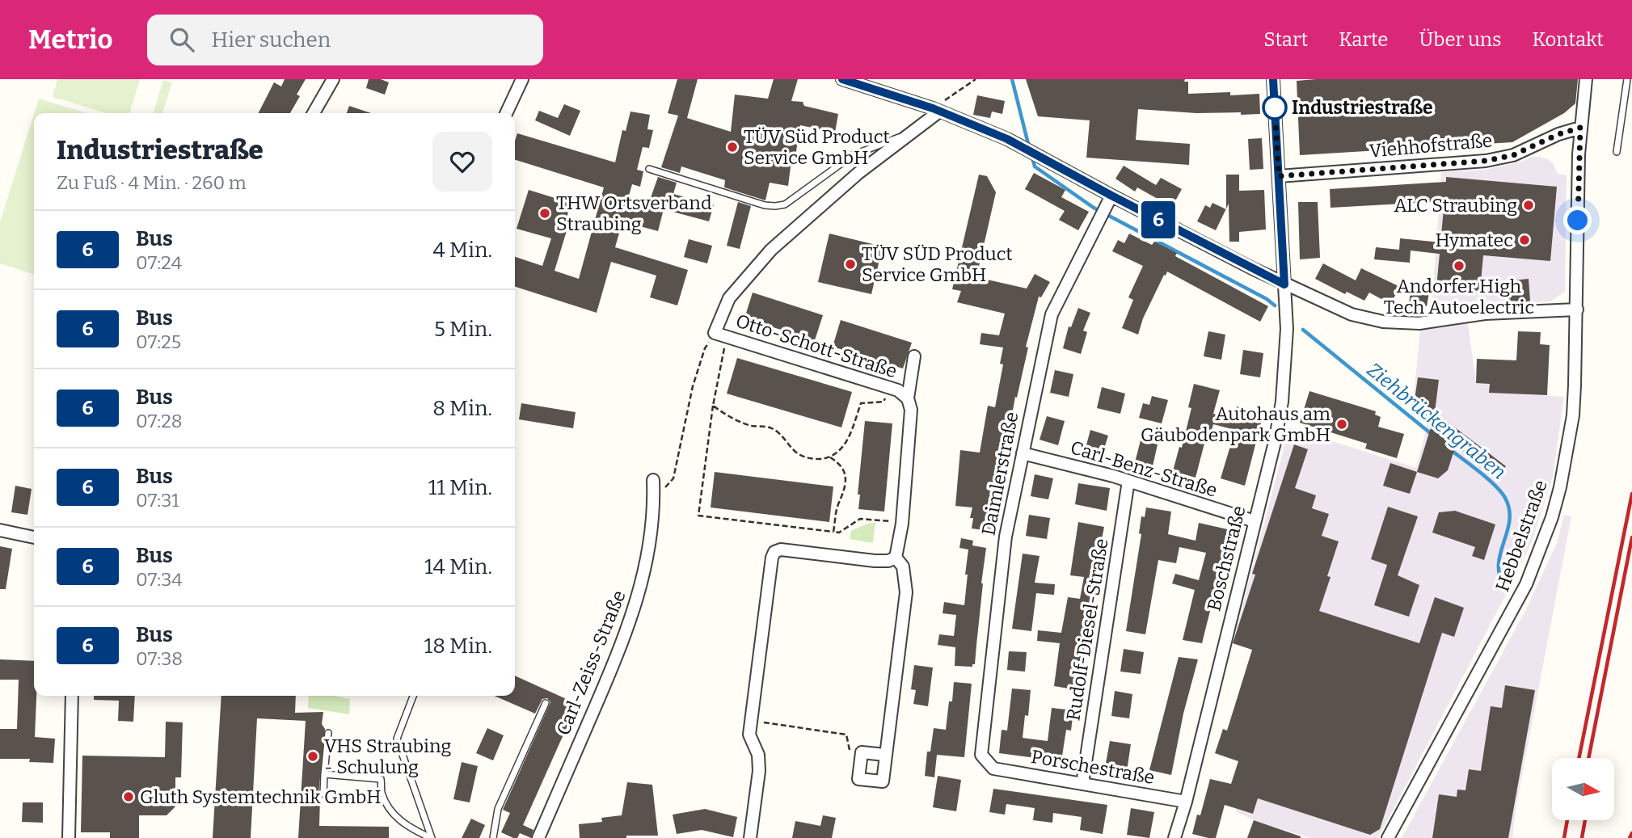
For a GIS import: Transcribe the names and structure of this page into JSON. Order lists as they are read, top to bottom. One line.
{"streets":{"street":["Viehhofstraße","Otto-Schott-Straße","Carl-Benz-Straße","Daimlerstraße","Hebbelstraße","Boschstraße","Rudolf-Diesel-Straße","Carl-Zeiss-Straße","Porschestraße"]},"crossings":[["Viehhofstraße","Hebbelstraße"],["Carl-Benz-Straße","Daimlerstraße"],["Carl-Benz-Straße","Boschstraße"],["Carl-Benz-Straße","Rudolf-Diesel-Straße"],["Daimlerstraße","Porschestraße"],["Boschstraße","Porschestraße"],["Rudolf-Diesel-Straße","Porschestraße"]],"water":["Ziehbrückengraben"],"places":["Industriestraße","TÜV Süd Product Service GmbH","ALC Straubing","THW Ortsverband Straubing","Hymatec","TÜV SÜD Product Service GmbH","Andorfer High Tech Autoelectric","Autohaus am Gäubodenpark GmbH","VHS Straubing - Schulung","Gluth Systemtechnik GmbH"],"lines":["bus line 6"],"north":"right","page":{"header":"Metrio","search":"Hier suchen","nav":["Start","Karte","Über uns","Kontakt"],"on_map":"6","heading":["Industriestraße","Zu Fuß · 4 Min. · 260 m"],"list":[{"mark":"6","name":"Bus","note":"07:24","value":"4 Min."},{"mark":"6","name":"Bus","note":"07:25","value":"5 Min."},{"mark":"6","name":"Bus","note":"07:28","value":"8 Min."},{"mark":"6","name":"Bus","note":"07:31","value":"11 Min."},{"mark":"6","name":"Bus","note":"07:34","value":"14 Min."},{"mark":"6","name":"Bus","note":"07:38","value":"18 Min."}]}}
